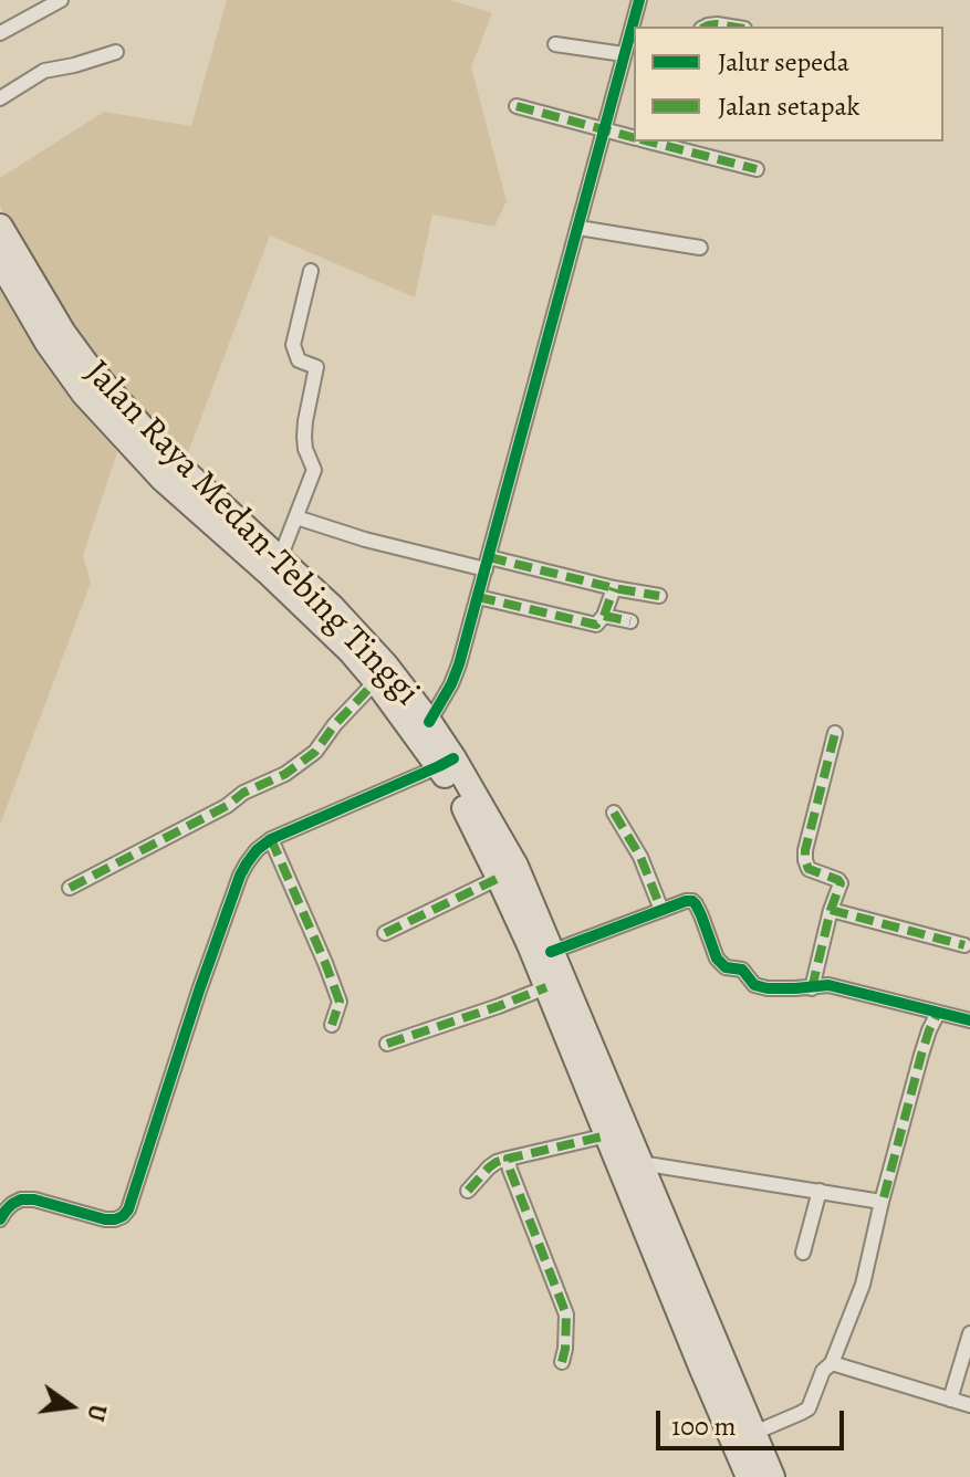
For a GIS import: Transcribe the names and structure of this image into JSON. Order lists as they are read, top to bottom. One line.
{"streets":{"highway":["Jalan Raya Medan-Tebing Tinggi"]},"legend":["Jalur sepeda","Jalan setapak"],"scale_bar":"100 m","north":"right"}
